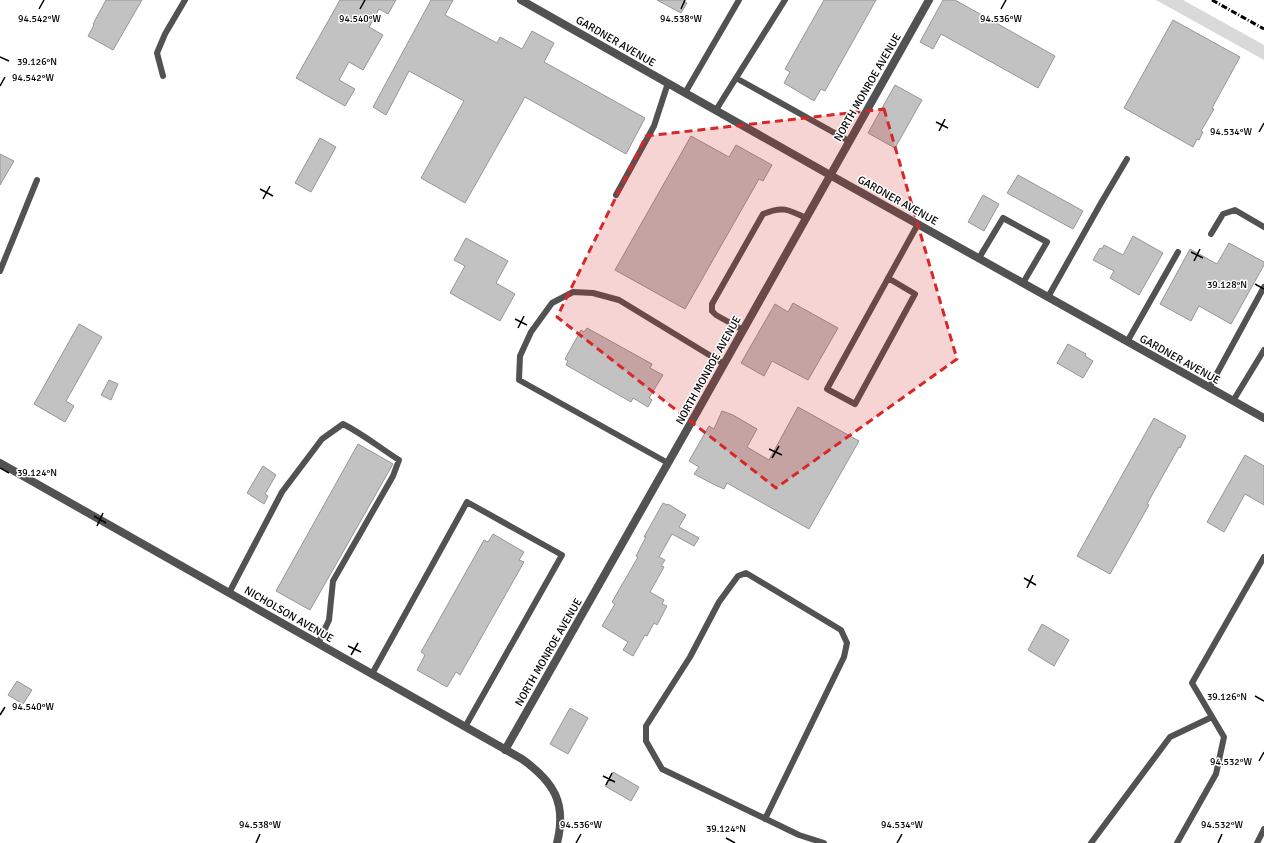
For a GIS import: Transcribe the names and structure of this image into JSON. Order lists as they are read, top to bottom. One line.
{"streets":{"street":["GARDNER AVENUE","NORTH MONROE AVENUE","NICHOLSON AVENUE"]},"crossings":[["GARDNER AVENUE","NORTH MONROE AVENUE"],["NORTH MONROE AVENUE","NICHOLSON AVENUE"]],"coordinates":["94.542°W","94.540°W","94.538°W","94.536°W","39.126°N","94.534°W","39.128°N","39.124°N","94.532°W"]}
